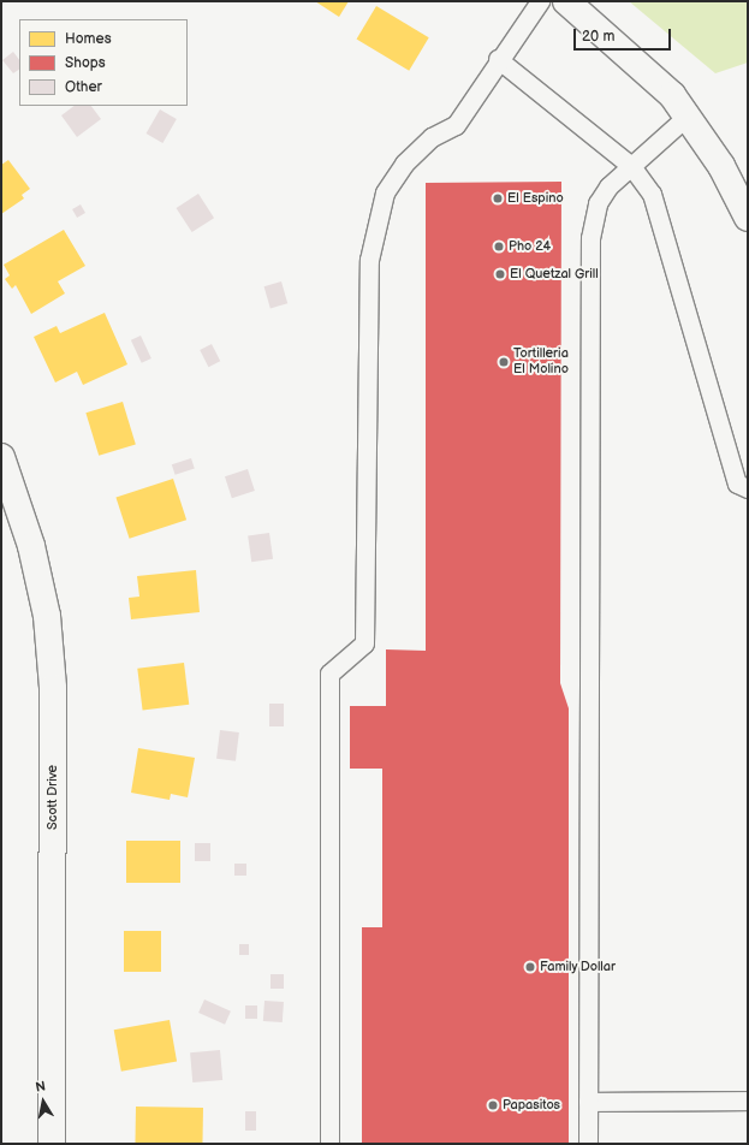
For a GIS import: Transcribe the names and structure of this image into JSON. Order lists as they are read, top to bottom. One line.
{"streets":{"street":["Scott Drive"]},"places":["El Espino","Pho 24","El Quetzal Grill","Tortilleria El Molino","Family Dollar","Papasitos"],"legend":["Homes","Shops","Other"],"scale_bar":"20 m","north":"top"}
